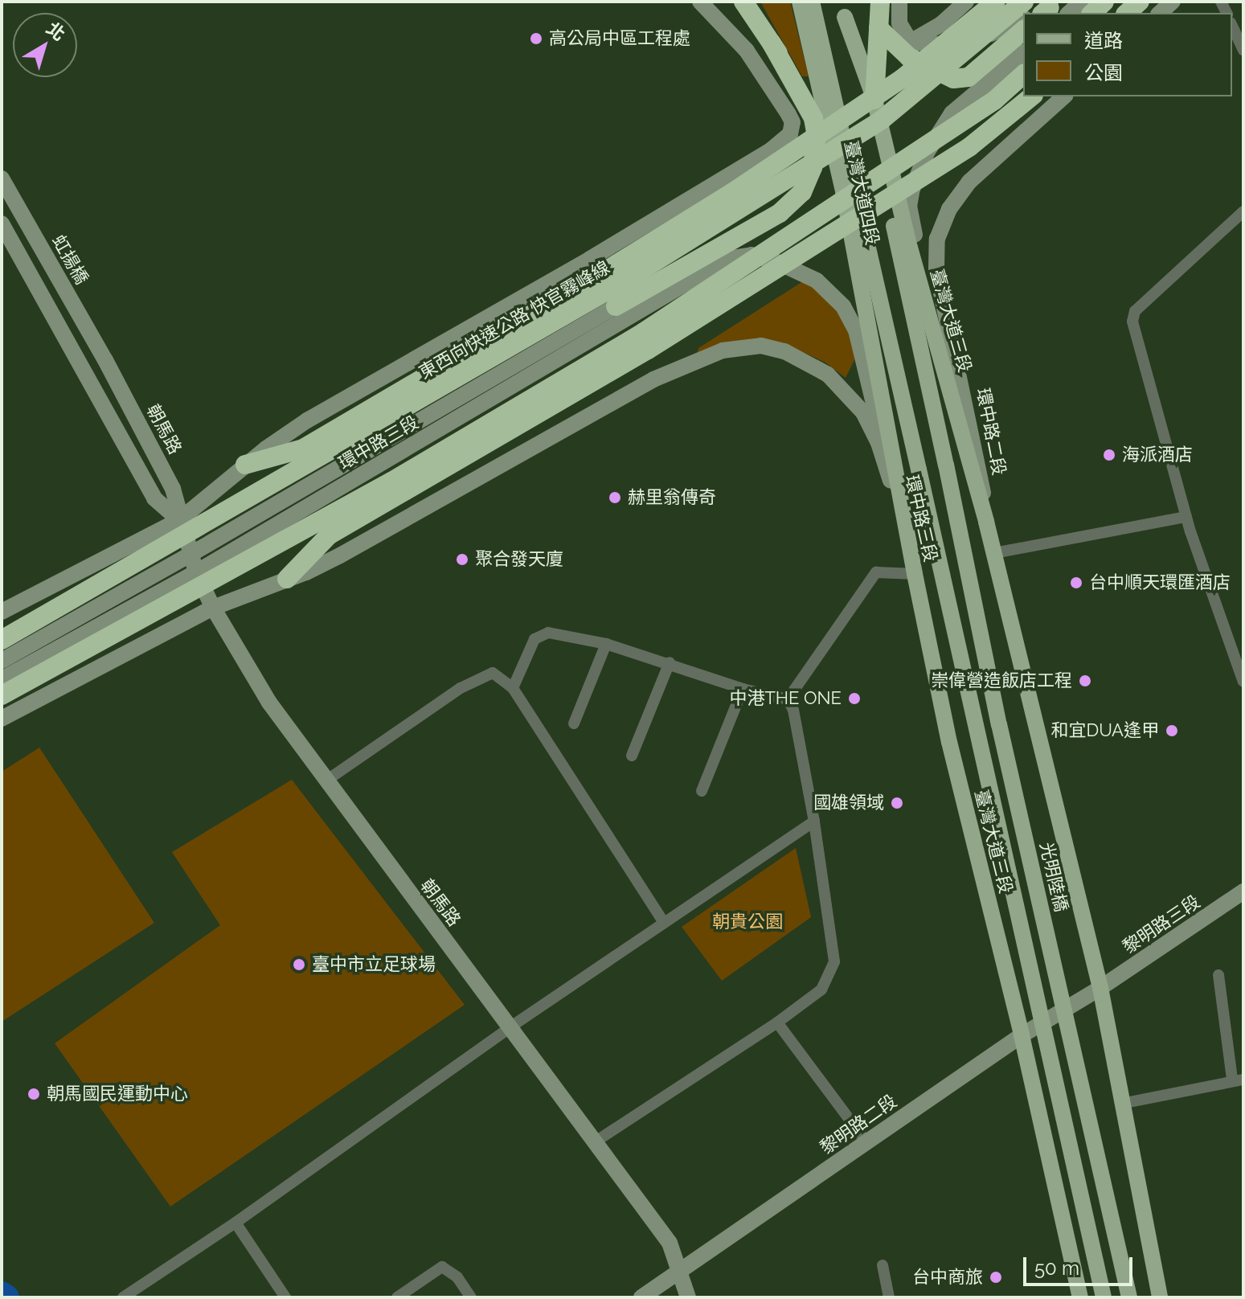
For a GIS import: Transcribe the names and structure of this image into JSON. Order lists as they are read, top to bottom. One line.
{"streets":{"highway":["東西向快速公路 快官霧峰線"],"main road":["臺灣大道四段","臺灣大道三段","光明陸橋"],"street":["虹揚橋","朝馬路","環中路二段","環中路三段","黎明路三段","黎明路二段"]},"crossings":[["臺灣大道四段","東西向快速公路 快官霧峰線"],["臺灣大道四段","臺灣大道三段"],["虹揚橋","朝馬路"],["臺灣大道三段","環中路二段"],["臺灣大道三段","環中路三段"],["臺灣大道三段","光明陸橋"],["臺灣大道三段","黎明路三段"],["臺灣大道三段","黎明路二段"],["朝馬路","環中路三段"],["朝馬路","黎明路二段"],["黎明路三段","黎明路二段"]],"parks":["朝貴公園"],"places":["高公局中區工程處","海派酒店","赫里翁傳奇","聚合發天廈","台中順天環匯酒店","崇偉營造飯店工程","中港THE ONE","和宜DUA逢甲","國雄領域","臺中市立足球場","朝馬國民運動中心","台中商旅"],"legend":["道路","公園"],"scale_bar":"50 m","north":"top right"}
